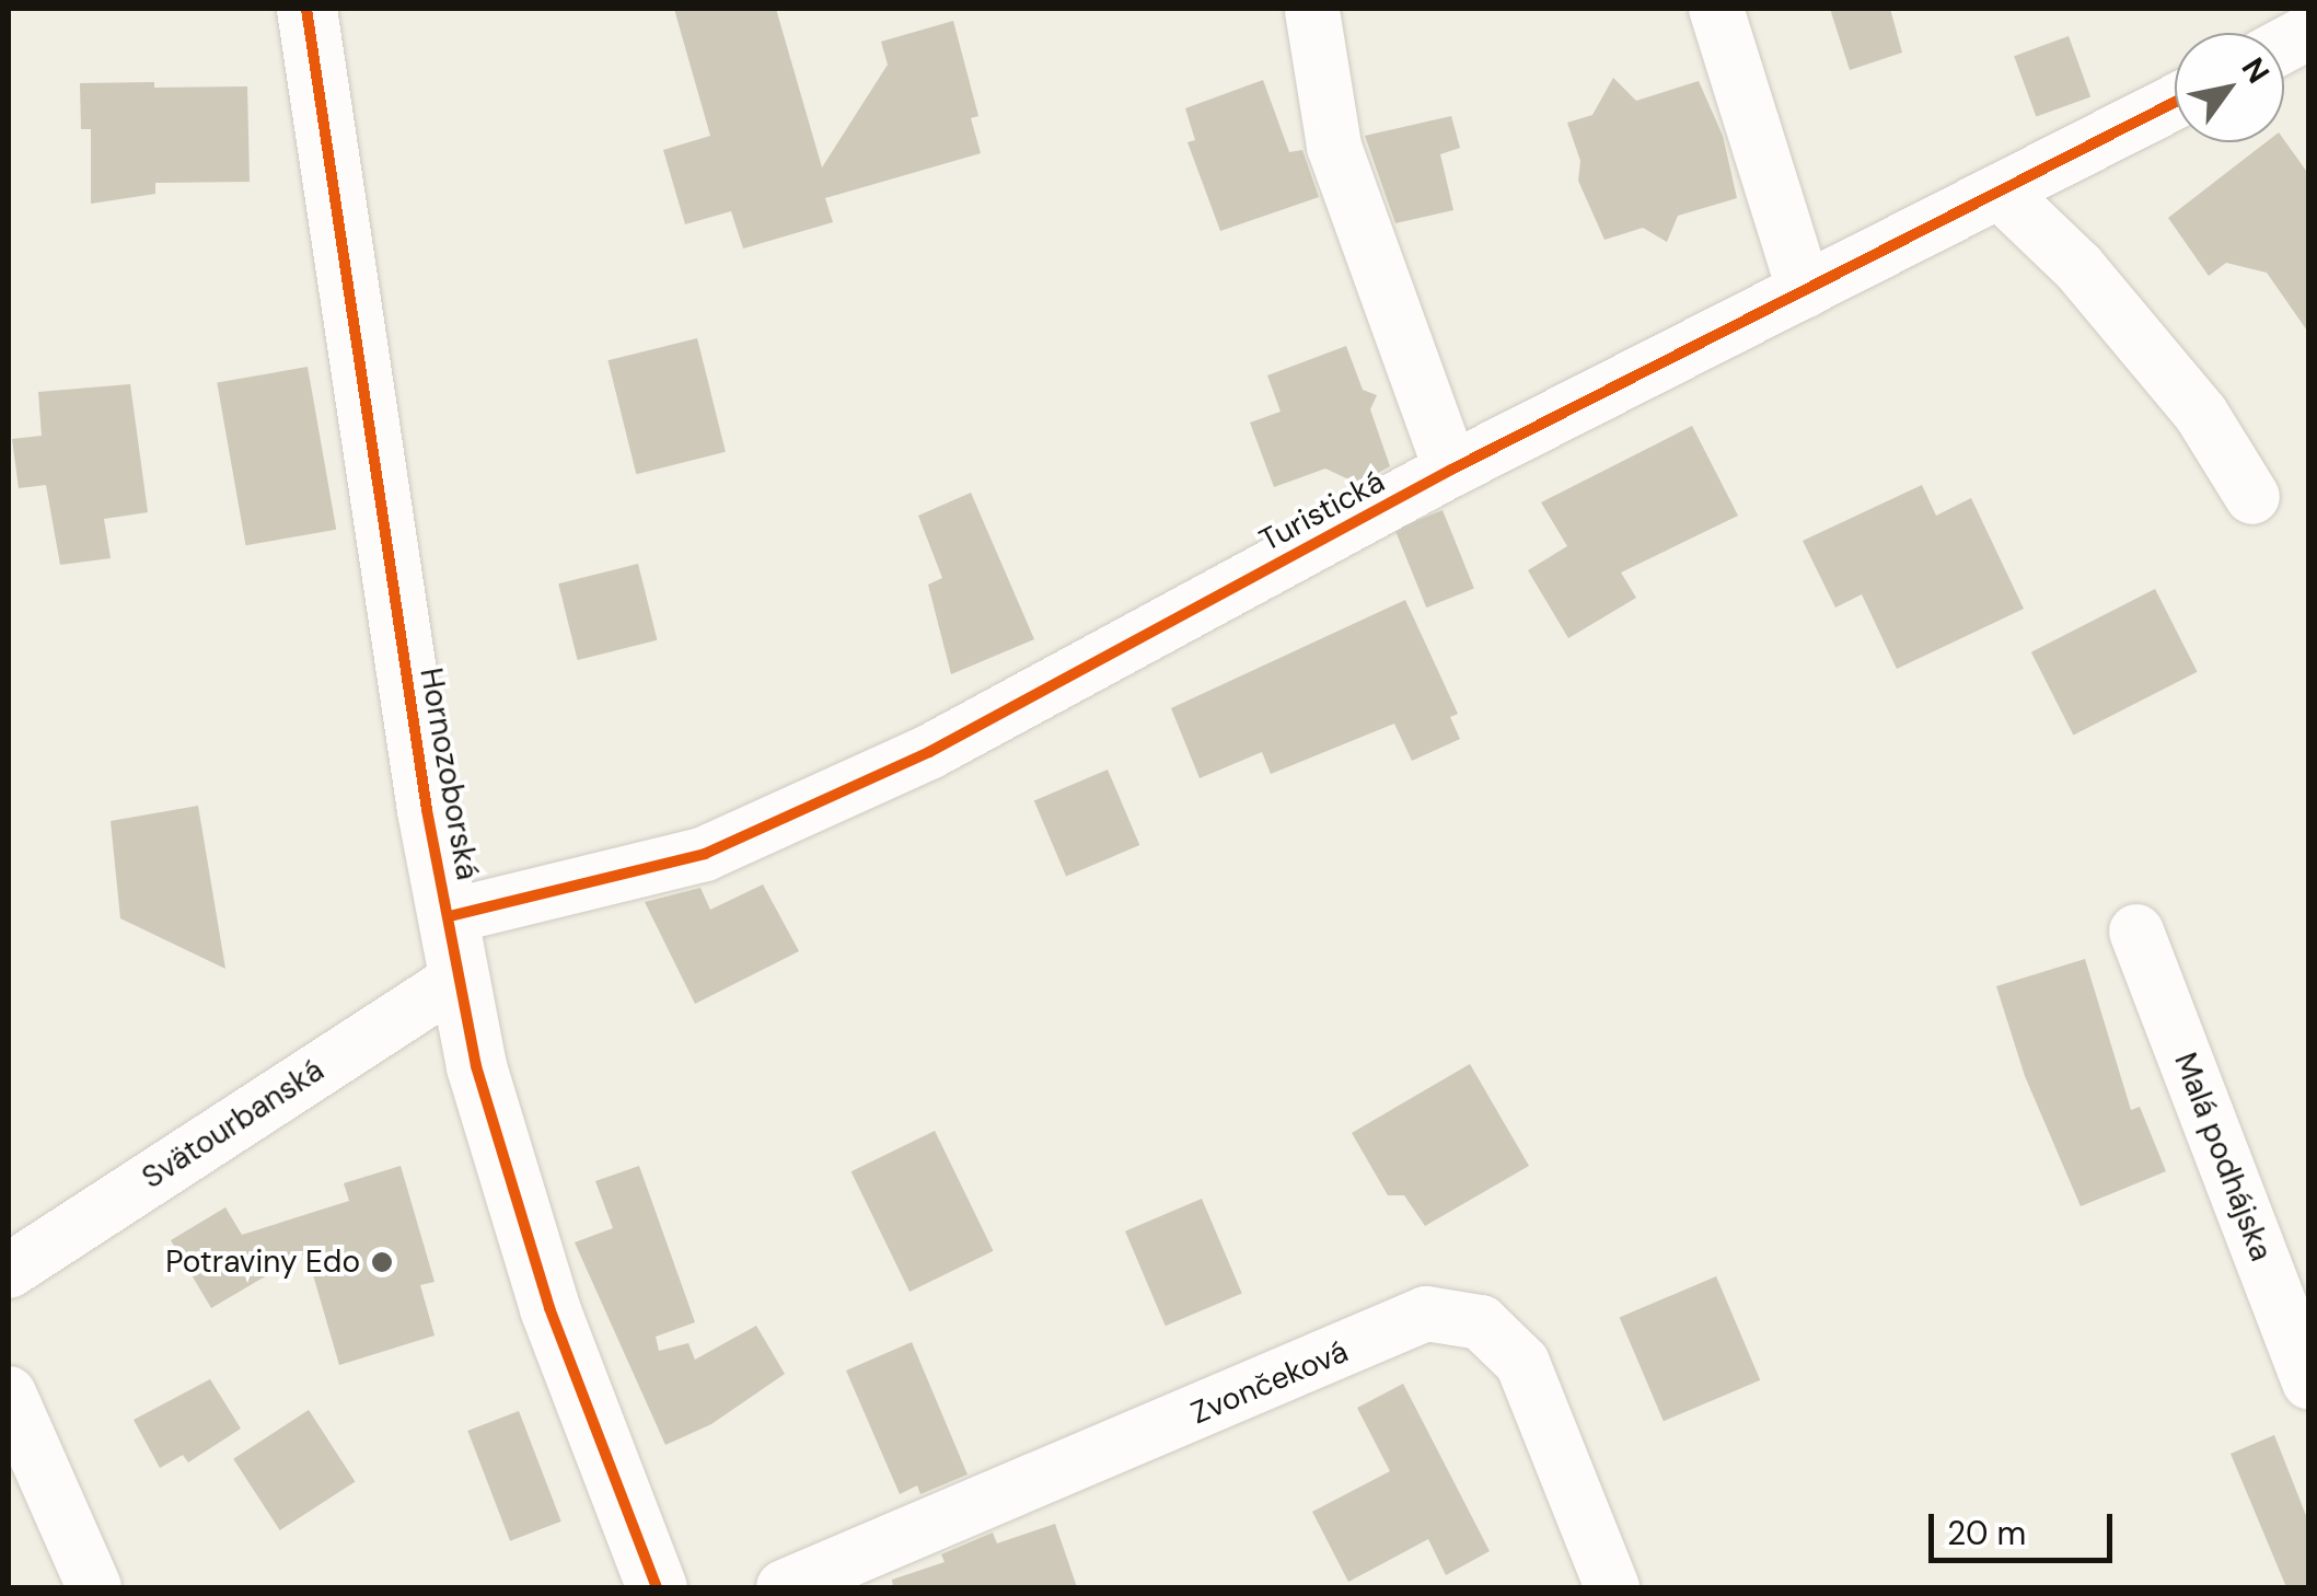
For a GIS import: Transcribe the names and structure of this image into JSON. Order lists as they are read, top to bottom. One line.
{"streets":{"street":["Turistická","Hornozoborská","Svätourbanská","Malá podhájska","Zvončeková"]},"crossings":[["Turistická","Hornozoborská"],["Hornozoborská","Svätourbanská"]],"places":["Potraviny Edo"],"scale_bar":"20 m","north":"top right"}
